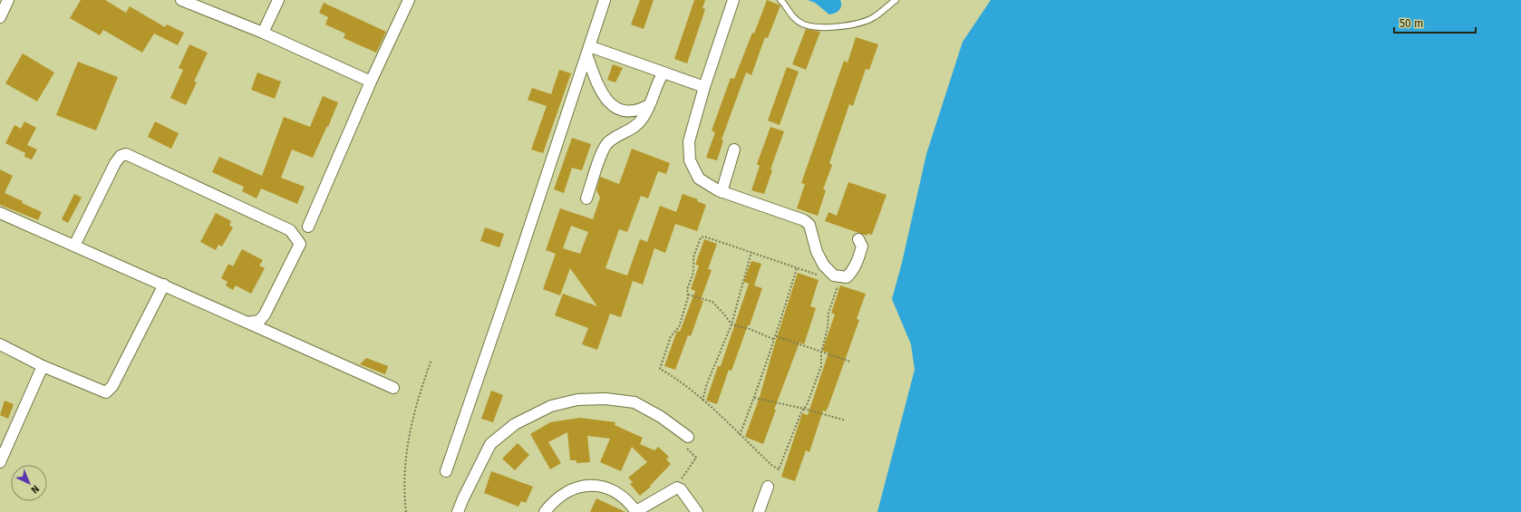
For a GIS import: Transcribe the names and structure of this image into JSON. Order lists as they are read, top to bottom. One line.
{"scale_bar":"50 m","north":"bottom right"}
